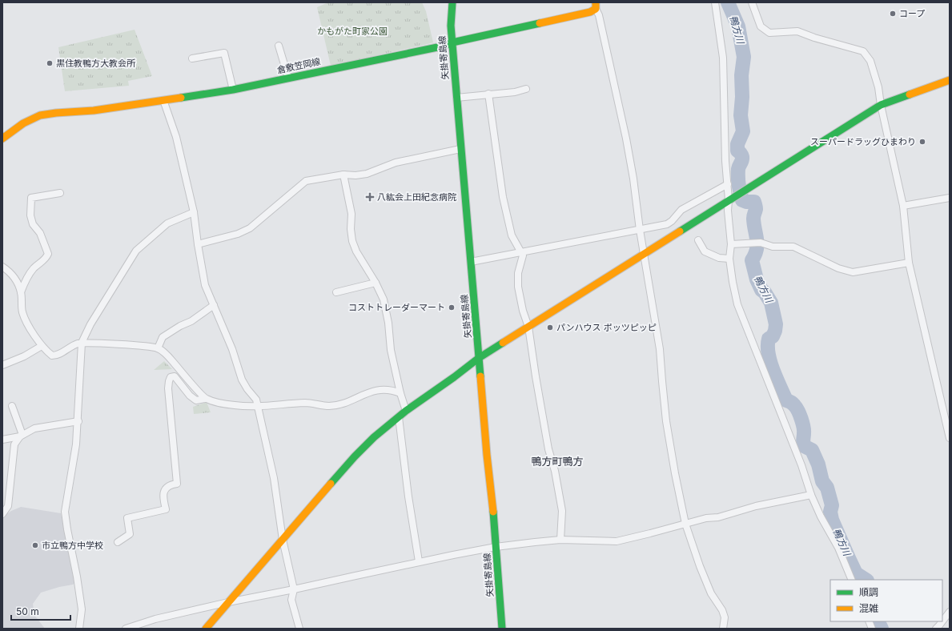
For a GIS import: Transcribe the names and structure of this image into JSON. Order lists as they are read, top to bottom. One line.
{"streets":{"main road":["矢掛寄島線","倉敷笠岡線"]},"crossings":[["矢掛寄島線","倉敷笠岡線"]],"districts":["鴨方町鴨方"],"water":["鴨方川"],"parks":["かもがた町家公園"],"places":{"other":["コープ","黒住教鴨方大教会所","スーパードラッグひまわり","コストトレーダーマート","パンハウス ポッツピッピ","市立鴨方中学校"],"health":["八紘会上田紀念病院"]},"legend":["順調","混雑"],"scale_bar":"50 m"}
